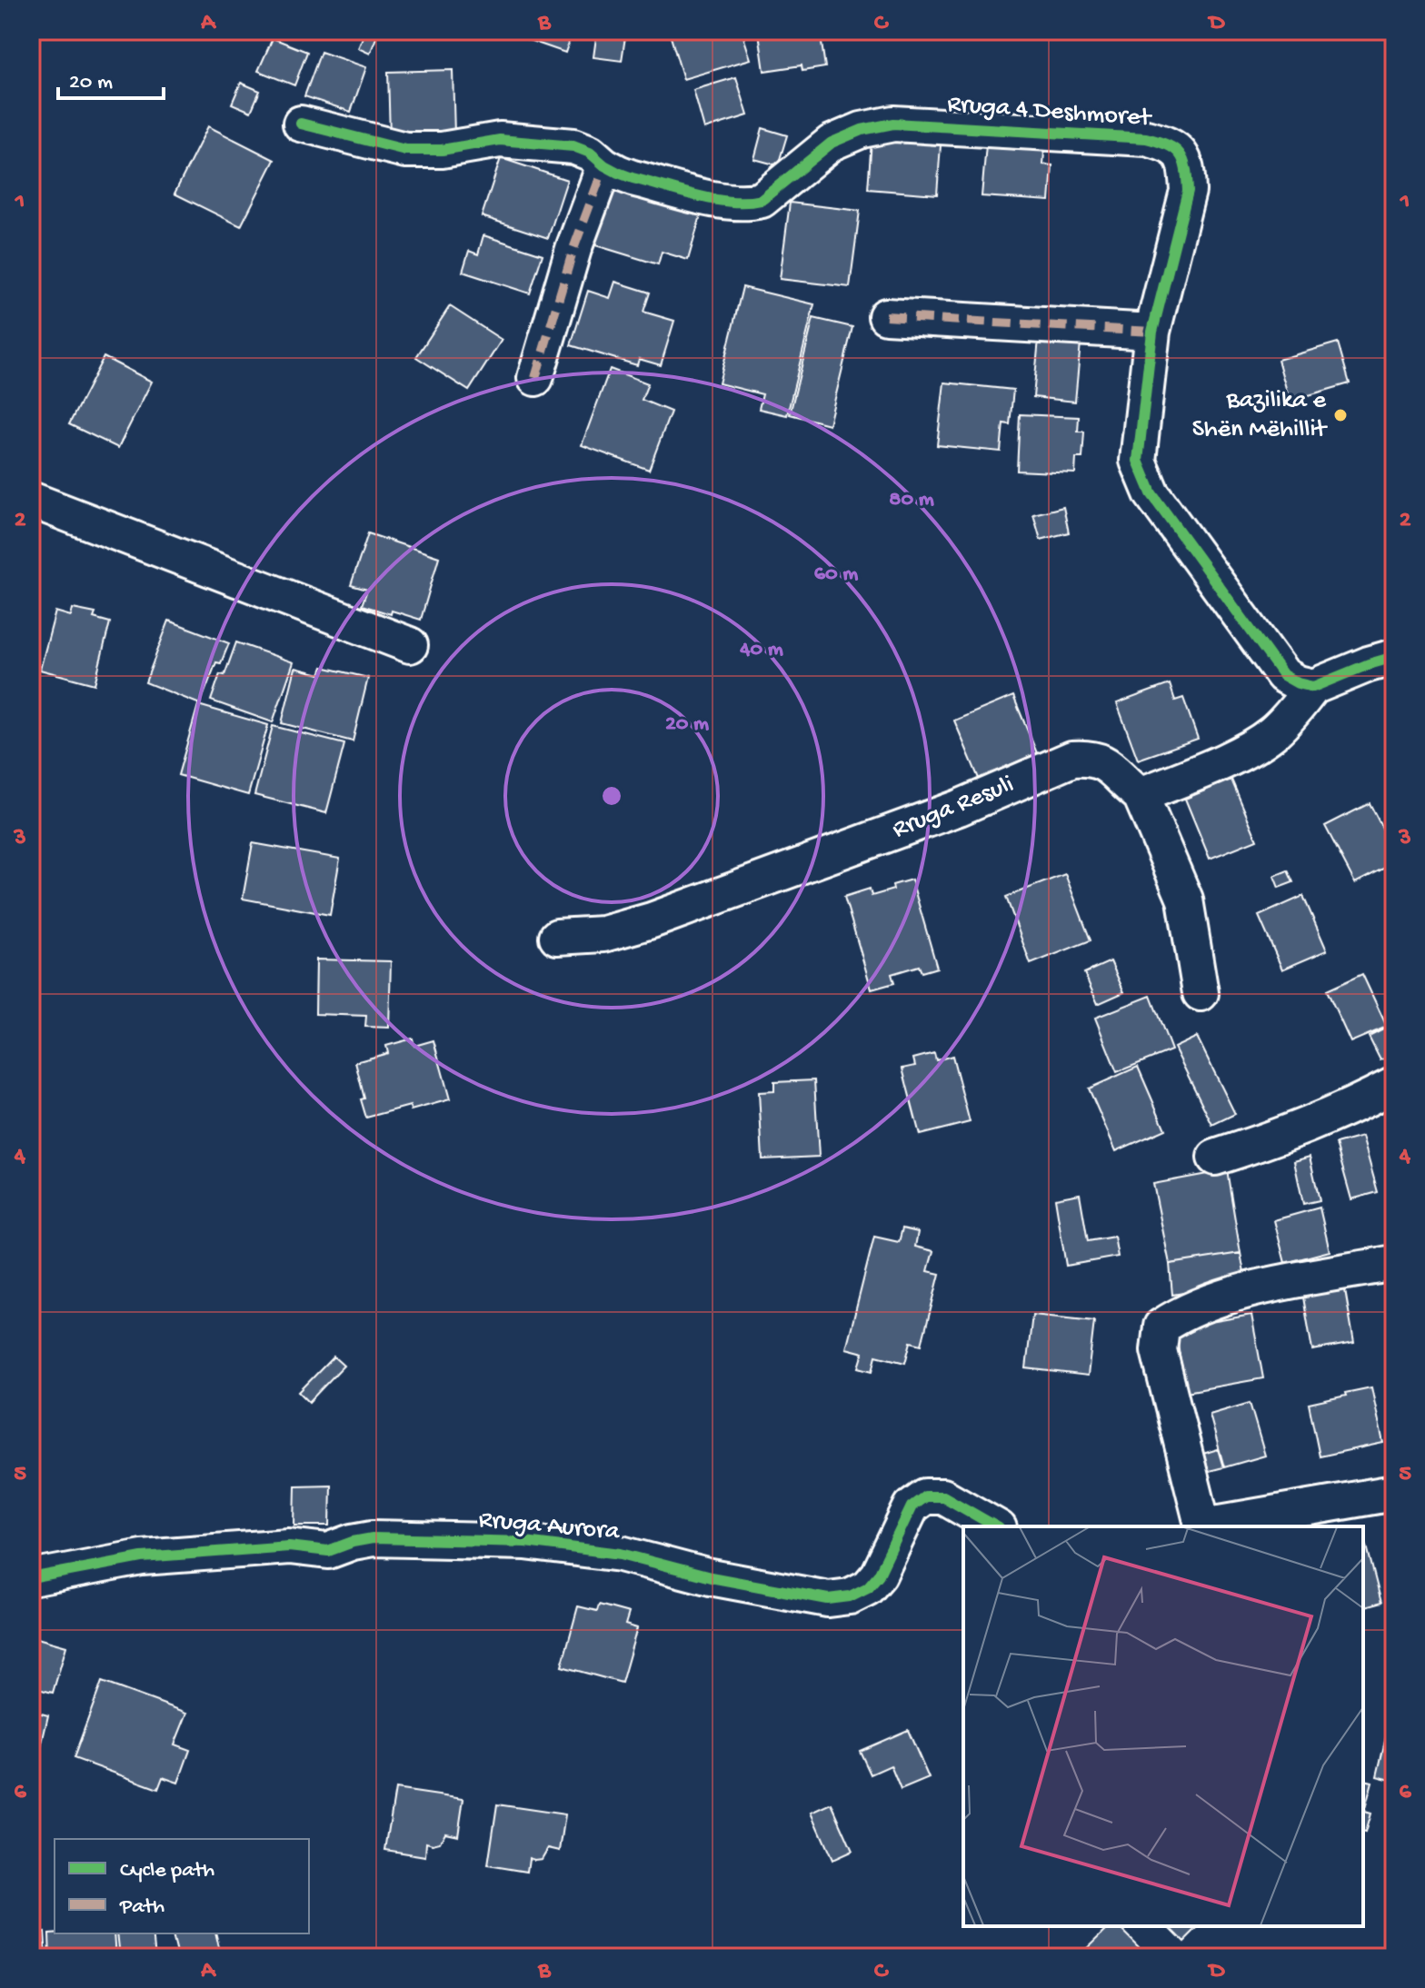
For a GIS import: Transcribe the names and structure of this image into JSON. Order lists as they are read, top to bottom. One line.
{"streets":{"street":["Rruga 4 Deshmoret","Rruga Resuli","Rruga Aurora"]},"places":["Bazilika e Shën Mëhillit"],"legend":["Cycle path","Path"],"scale_bar":"20 m","grid":{"columns":["A","B","C","D"],"rows":["1","2","3","4","5","6"]},"rings":["80 m","60 m","40 m","20 m"]}
